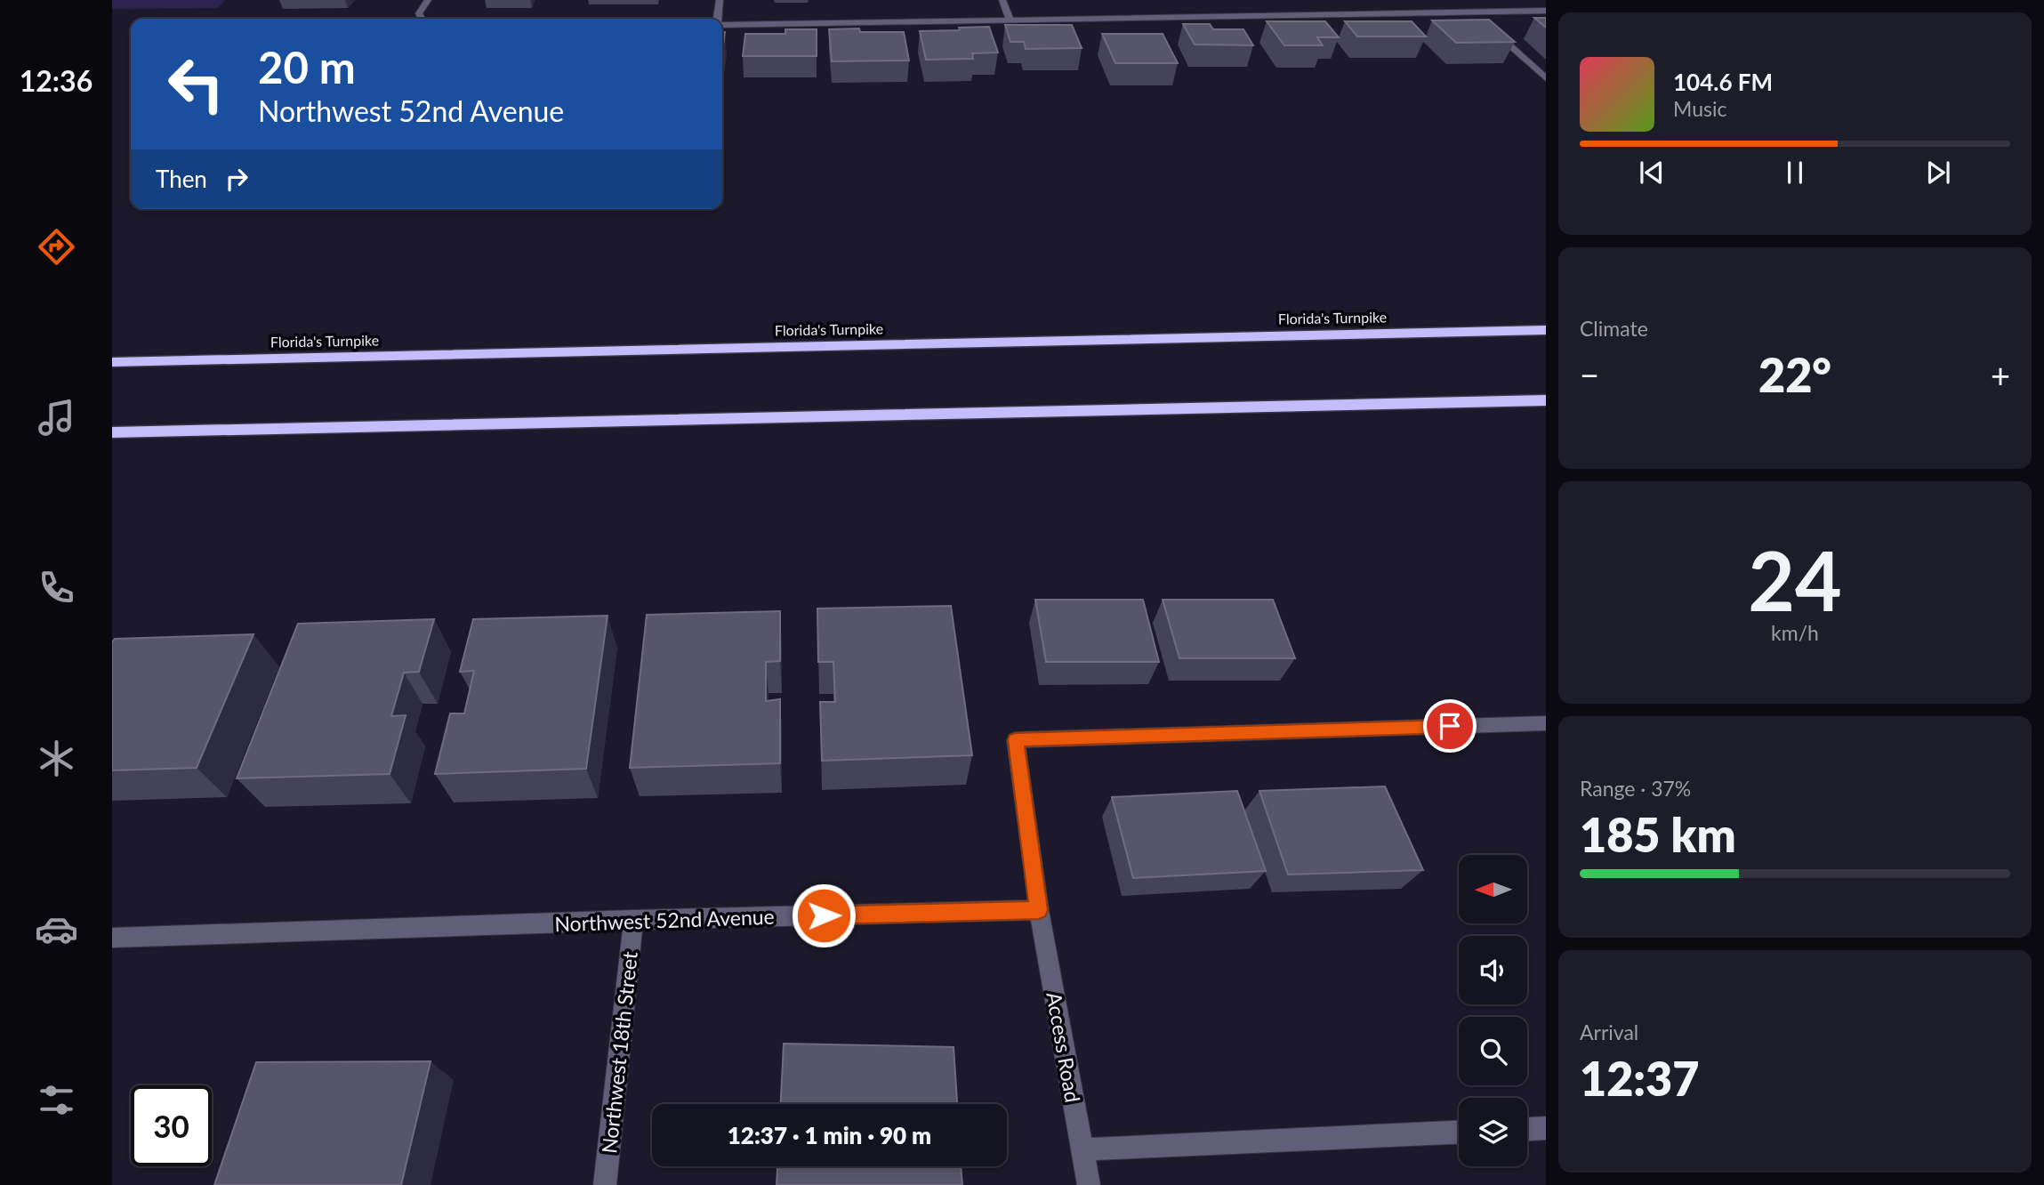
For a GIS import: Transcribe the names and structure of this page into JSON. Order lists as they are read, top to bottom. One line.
{"streets":{"highway":["Florida's Turnpike"],"street":["Northwest 52nd Avenue","Access Road","Northwest 18th Street"]},"crossings":[["Northwest 52nd Avenue","Access Road"],["Northwest 52nd Avenue","Northwest 18th Street"]],"north":"left","page":{"tabs":"12:36","turn":["20 m","Northwest 52nd Avenue"],"song":["104.6 FM","Music"],"then":"Then","tile":["Climate",["24","km/h"],["Range · 37%","185 km"],["Arrival","12:37"]],"heat":["−","22°","+"],"limit":"30","trip":"12:37 · 1 min · 90 m"}}
